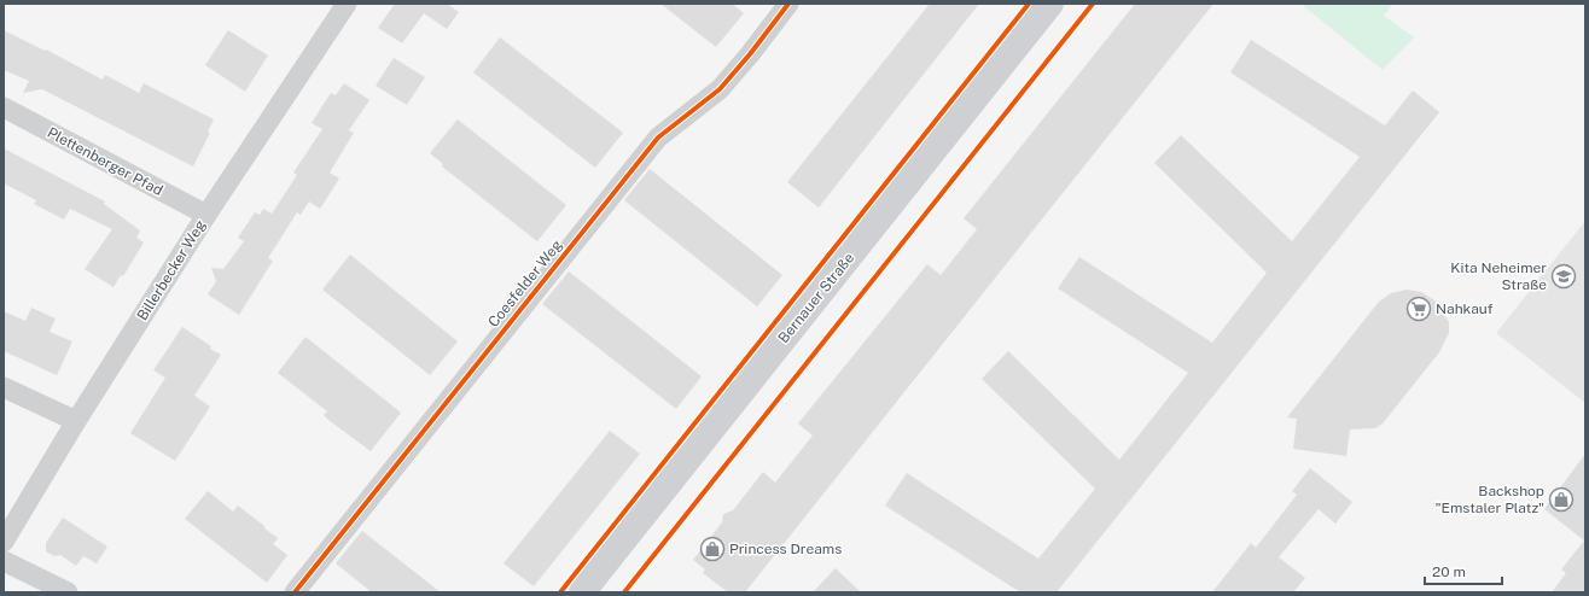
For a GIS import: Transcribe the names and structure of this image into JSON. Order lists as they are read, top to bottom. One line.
{"streets":{"main road":["Bernauer Straße"],"street":["Plettenberger Pfad","Billerbecker Weg","Coesfelder Weg"]},"crossings":[["Plettenberger Pfad","Billerbecker Weg"]],"places":{"school or university":["Kita Neheimer Straße"],"supermarket":["Nahkauf"],"shop":["Backshop \"Emstaler Platz\"","Princess Dreams"]},"scale_bar":"20 m"}
